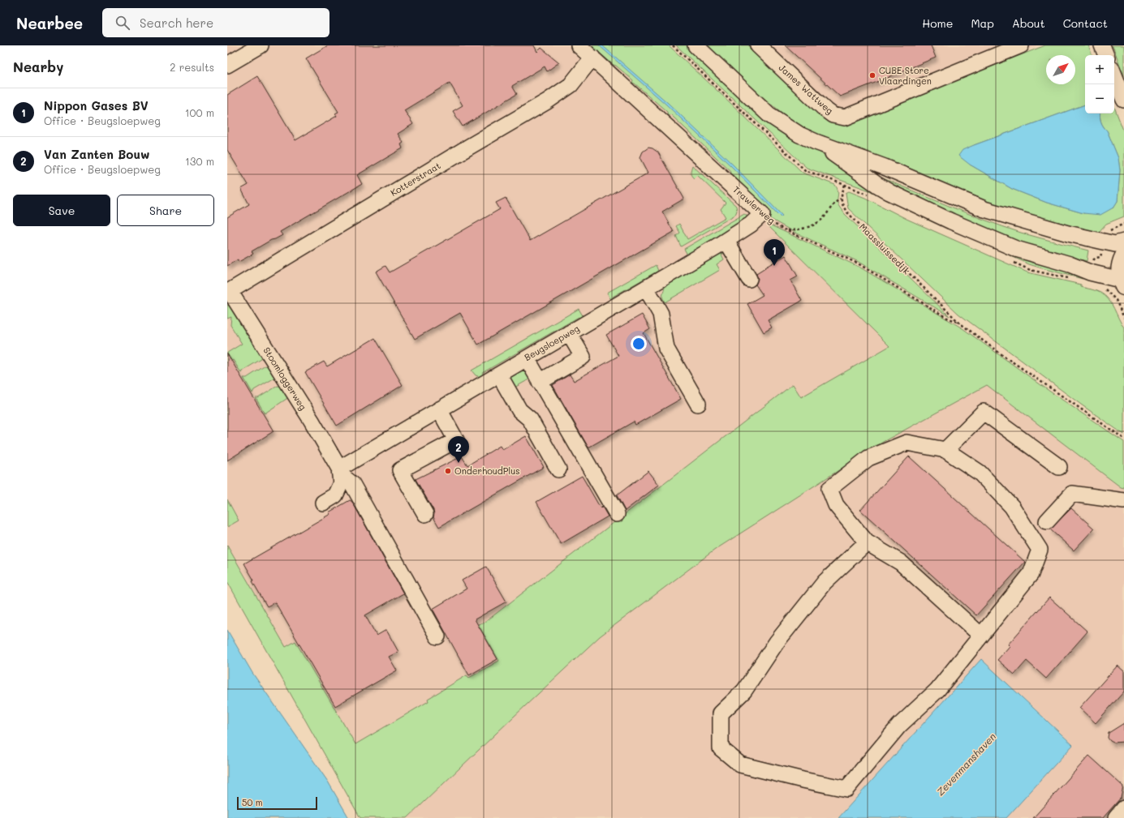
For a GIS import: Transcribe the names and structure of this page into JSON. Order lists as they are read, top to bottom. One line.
{"streets":{"street":["James Wattweg","Kotterstraat","Trawlerweg","Beugsloepweg","Stoomloggerweg"],"path":["Maassluissedijk"]},"crossings":[["Kotterstraat","Trawlerweg"],["Kotterstraat","Stoomloggerweg"],["Trawlerweg","Maassluissedijk"],["Trawlerweg","Beugsloepweg"],["Beugsloepweg","Stoomloggerweg"]],"water":["Zevenmanshaven"],"places":["CUBE Store Vlaardingen","OnderhoudPlus"],"scale_bar":"50 m","north":"top right","page":{"header":"Nearbee","search":"Search here","nav":["Home","Map","About","Contact"],"heading":["Nearby","2 results"],"map_buttons":["+","−"],"list":[{"mark":"1","name":"Nippon Gases BV","note":"Office · Beugsloepweg","value":"100 m"},{"mark":"2","name":"Van Zanten Bouw","note":"Office · Beugsloepweg","value":"130 m"}],"buttons":["Save","Share"],"pins":["1","2"],"scale":"50 m"}}
